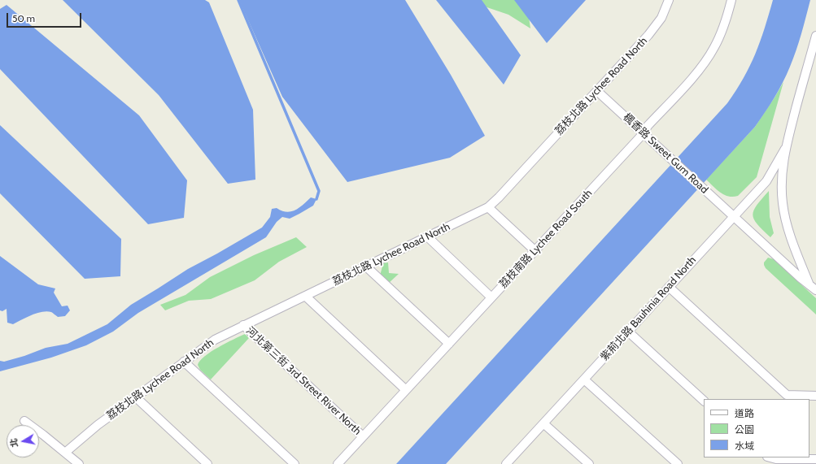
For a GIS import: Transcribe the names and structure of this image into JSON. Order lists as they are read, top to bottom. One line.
{"streets":{"street":["荔枝北路 Lychee Road North","楓香路 Sweet Gum Road","荔枝南路 Lychee Road South","紫荊北路 Bauhinia Road North","河北第三街 3rd Street River North"]},"crossings":[["荔枝北路 Lychee Road North","楓香路 Sweet Gum Road"],["荔枝北路 Lychee Road North","河北第三街 3rd Street River North"],["楓香路 Sweet Gum Road","荔枝南路 Lychee Road South"],["楓香路 Sweet Gum Road","紫荊北路 Bauhinia Road North"],["荔枝南路 Lychee Road South","河北第三街 3rd Street River North"]],"legend":["道路","公園","水域"],"scale_bar":"50 m","north":"left"}
